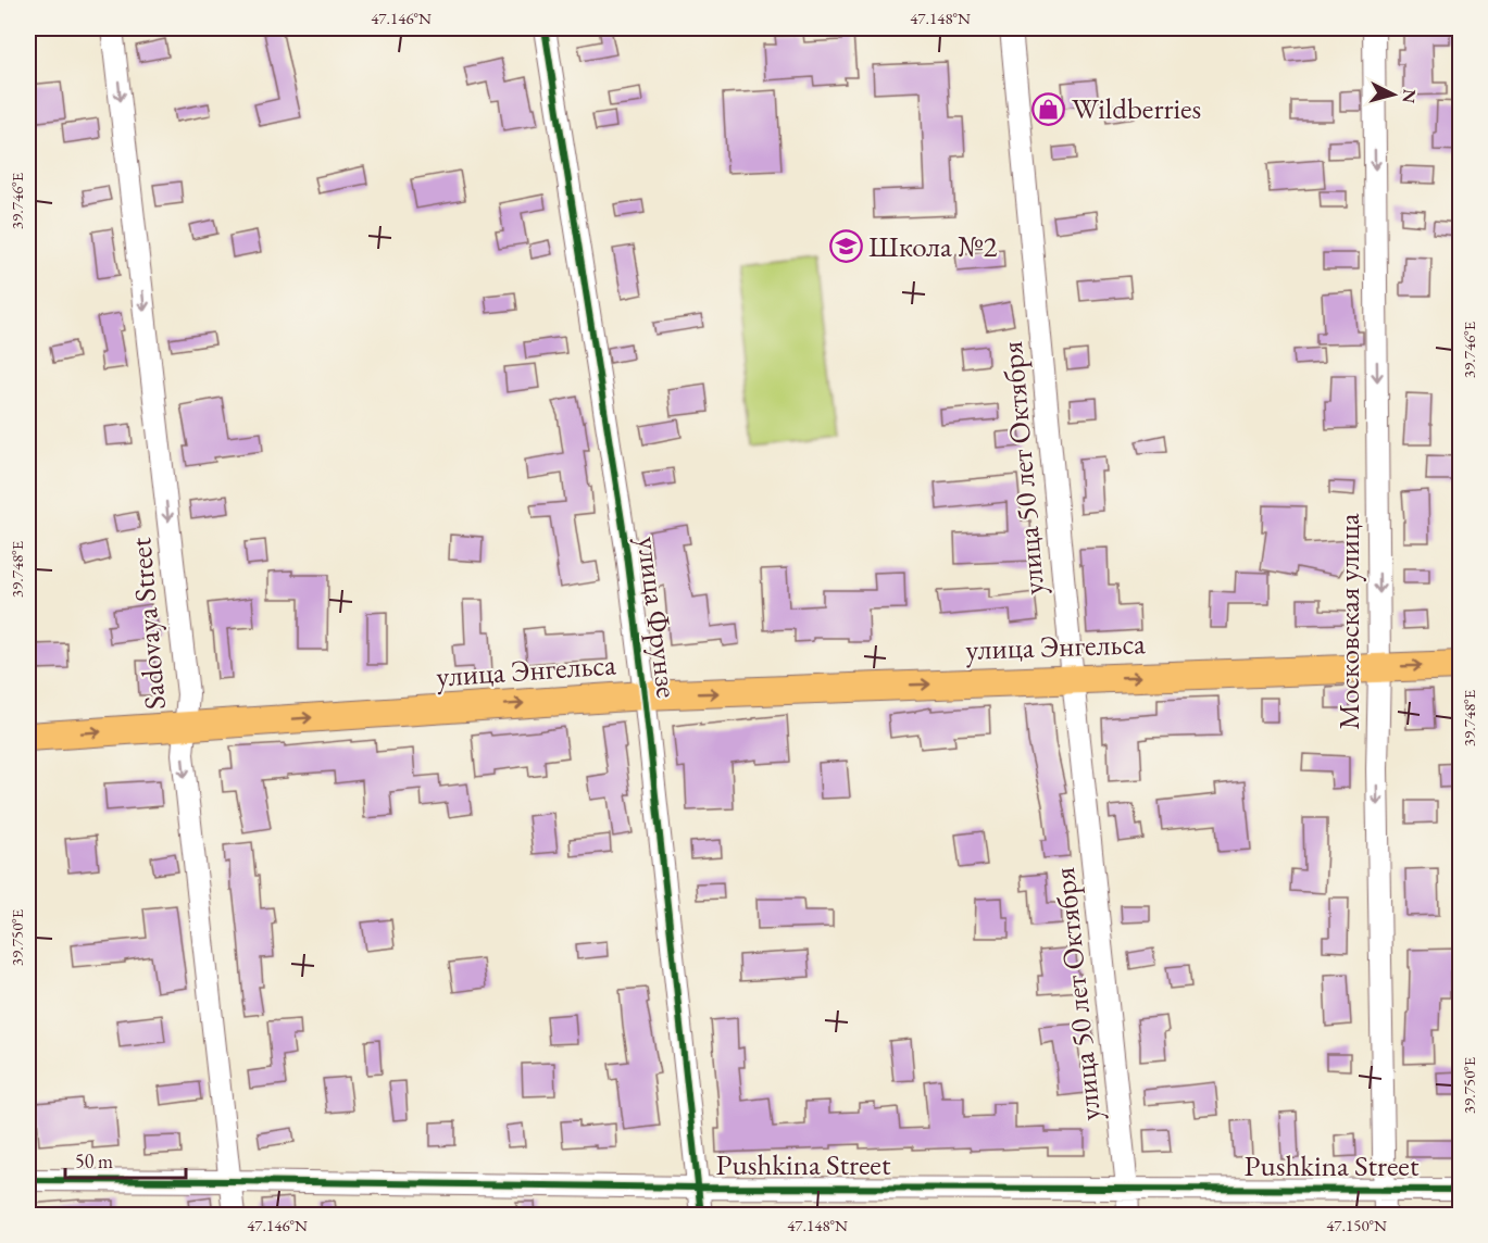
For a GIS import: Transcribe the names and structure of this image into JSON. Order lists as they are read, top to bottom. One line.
{"streets":{"main road":["улица Энгельса"],"street":["улица 50 лет Октября","улица Фрунзе","Московская улица","Sadovaya Street","Pushkina Street"]},"crossings":[["улица 50 лет Октября","улица Энгельса"],["улица 50 лет Октября","Pushkina Street"],["улица Фрунзе","улица Энгельса"],["улица Фрунзе","Pushkina Street"],["Московская улица","улица Энгельса"],["Московская улица","Pushkina Street"],["Sadovaya Street","улица Энгельса"],["Sadovaya Street","Pushkina Street"]],"one_way":["Московская улица","Sadovaya Street","улица Энгельса"],"places":{"shop":["Wildberries"],"school or university":["Школа №2"]},"scale_bar":"50 m","north":"right","coordinates":["47.146°N","47.148°N","39.746°E","39.748°E","39.750°E","47.150°N"]}
